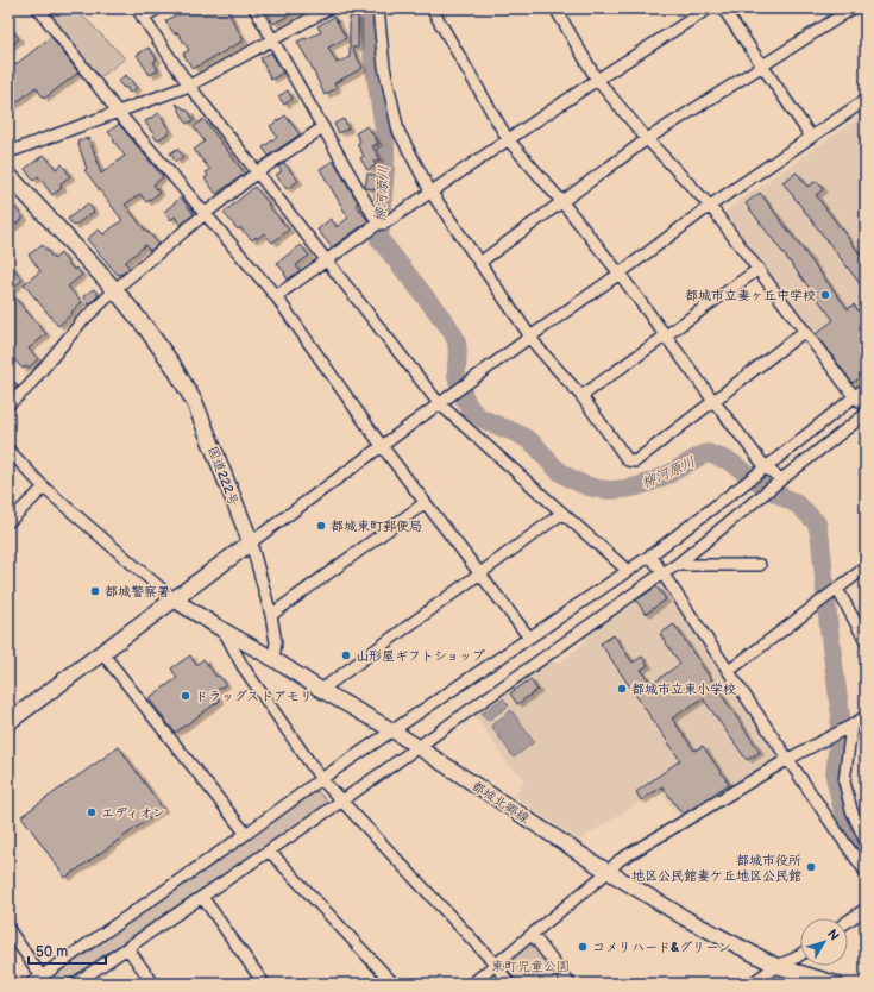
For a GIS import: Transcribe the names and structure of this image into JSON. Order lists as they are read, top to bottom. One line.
{"streets":{"highway":["国道222号"],"main road":["都城北郷線"]},"water":["柳河原川"],"parks":["東町児童公園"],"places":["都城市立妻ヶ丘中学校","都城東町郵便局","都城警察署","山形屋ギフトショップ","都城市立東小学校","ドラッグストアモリ","エディオン","都城市役所 地区公民館妻ケ丘地区公民館","コメリハード&グリーン"],"scale_bar":"50 m","north":"top right"}
